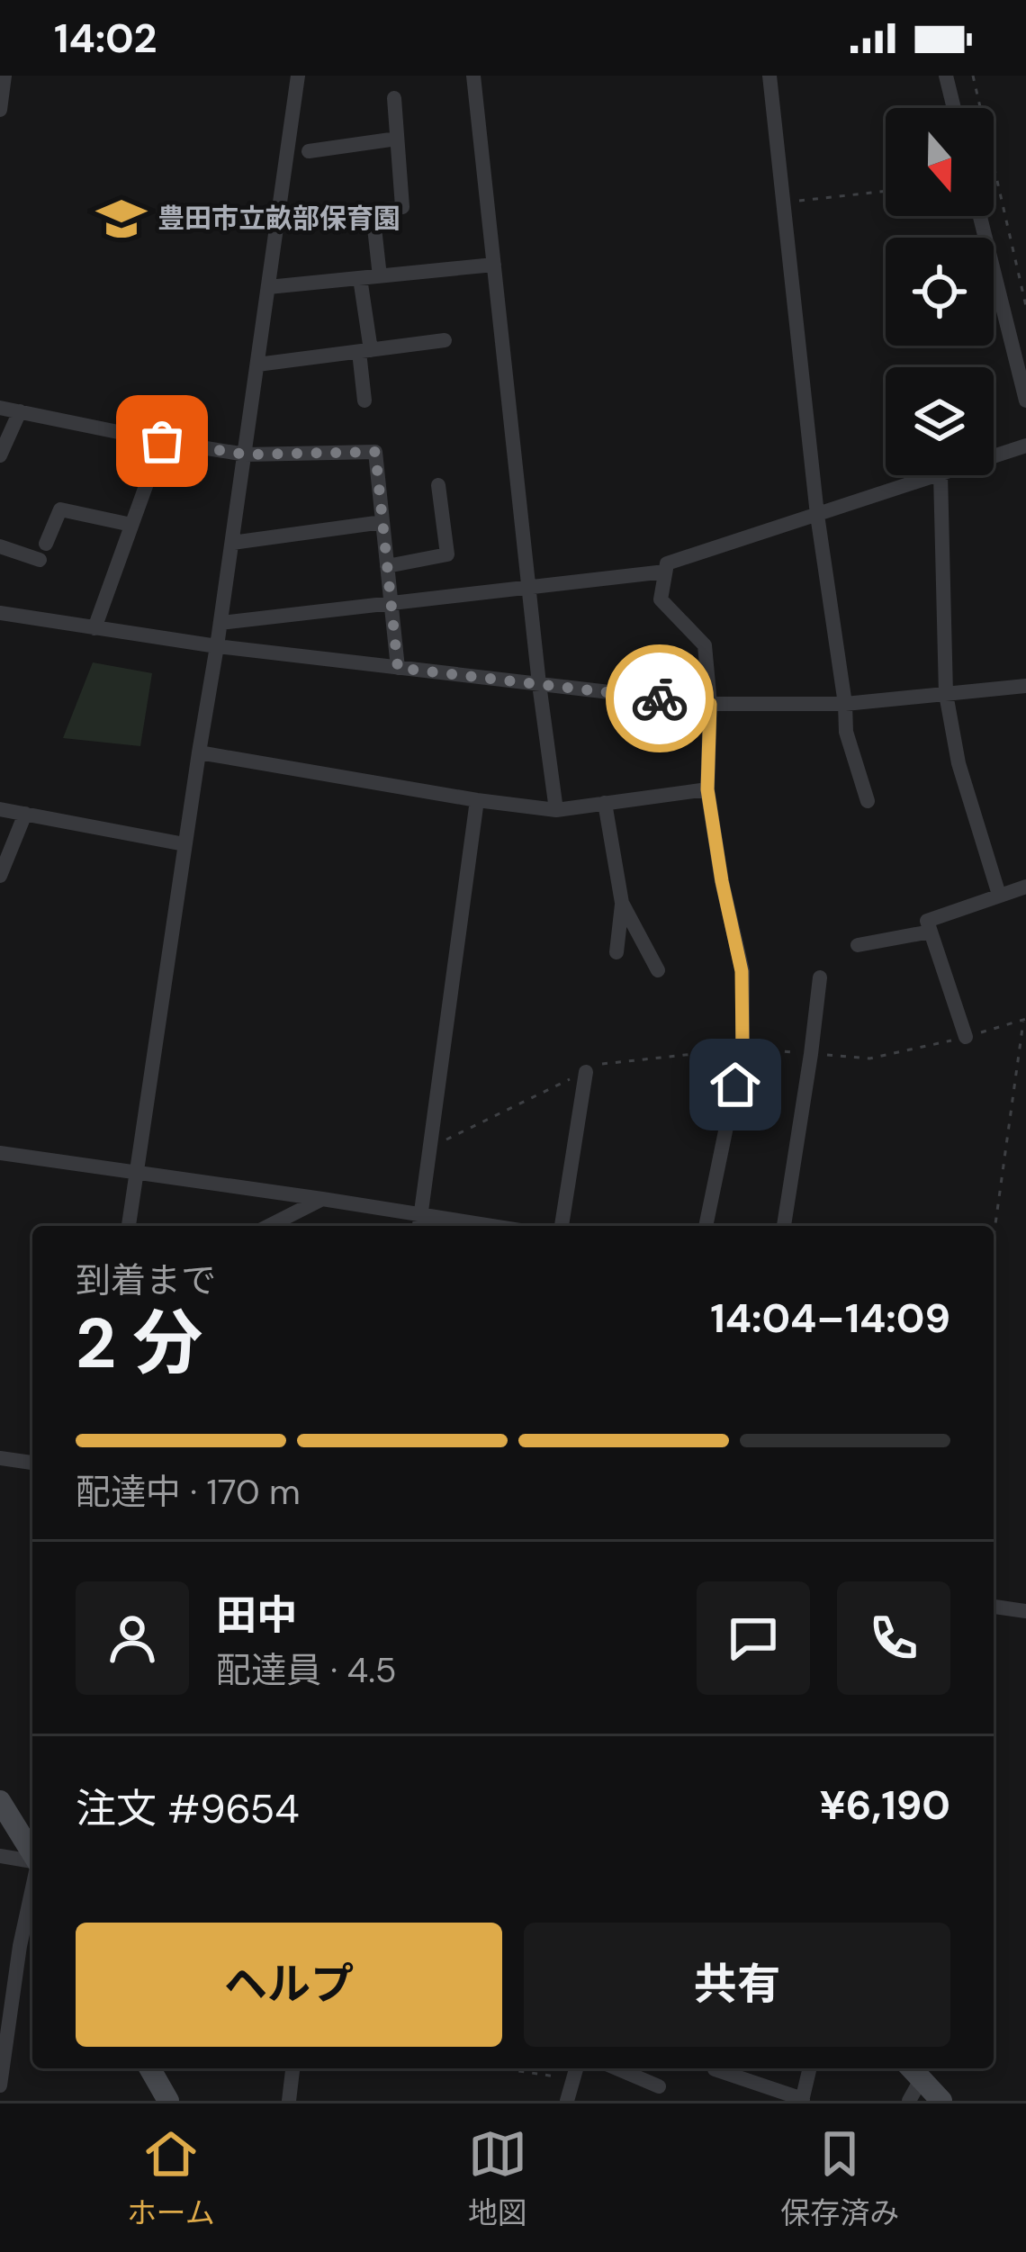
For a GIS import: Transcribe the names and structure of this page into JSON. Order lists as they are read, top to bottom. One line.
{"places":{"school or university":["豊田市立畝部保育園"]},"north":"bottom","page":{"status":"14:02","heading":["2 分","到着まで","14:04–14:09"],"panel":["田中","配達員 · 4.5","注文 #9654","¥6,190"],"bar":"配達中 · 170 m","buttons":["ヘルプ","共有"],"tabs":["ホーム","地図","保存済み"]}}
